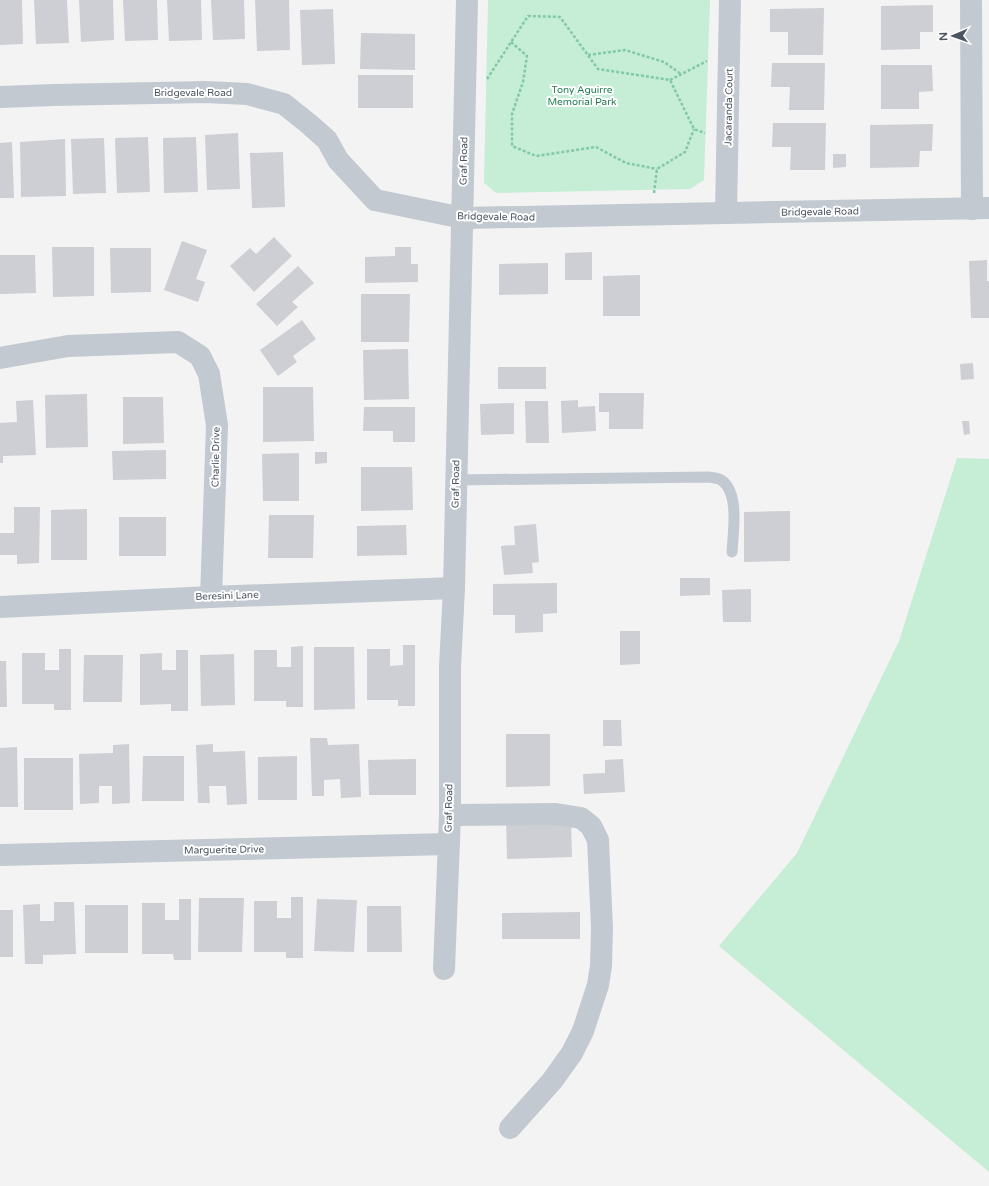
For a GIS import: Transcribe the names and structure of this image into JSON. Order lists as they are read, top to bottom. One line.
{"streets":{"street":["Bridgevale Road","Jacaranda Court","Graf Road","Charlie Drive","Beresini Lane","Marguerite Drive"]},"crossings":[["Bridgevale Road","Jacaranda Court"],["Bridgevale Road","Graf Road"],["Graf Road","Beresini Lane"],["Graf Road","Marguerite Drive"],["Charlie Drive","Beresini Lane"]],"parks":["Tony Aguirre Memorial Park"],"north":"left"}
